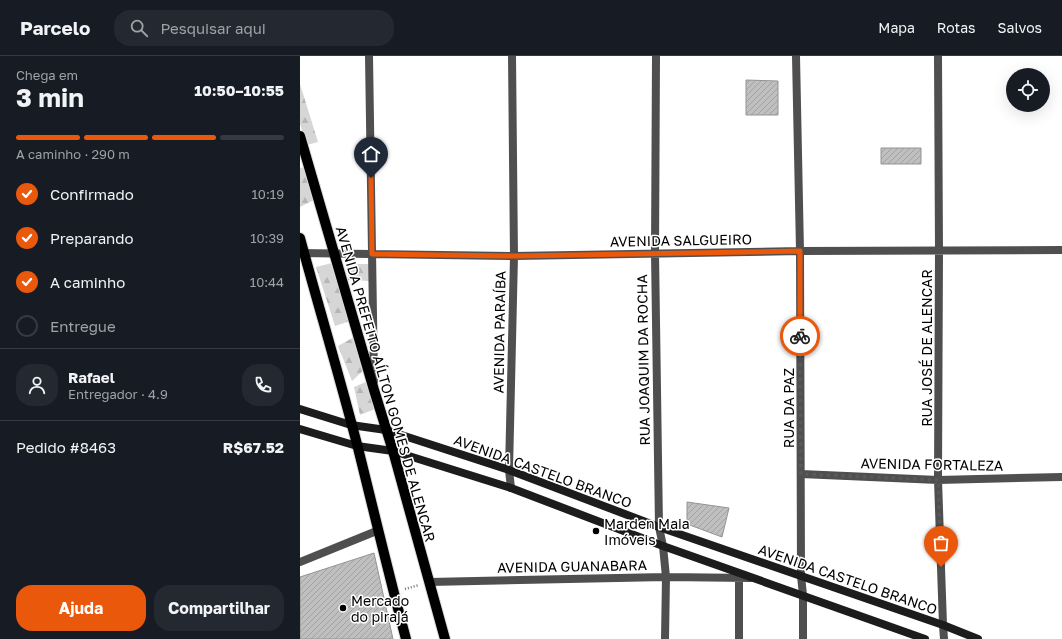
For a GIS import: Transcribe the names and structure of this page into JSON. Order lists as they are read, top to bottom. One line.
{"streets":{"main road":["AVENIDA PREFEITO AÍLTON GOMES DE ALENCAR","AVENIDA CASTELO BRANCO"],"street":["AVENIDA SALGUEIRO","AVENIDA PARAÍBA","RUA JOSÉ DE ALENCAR","RUA JOAQUIM DA ROCHA","RUA DA PAZ","AVENIDA FORTALEZA","AVENIDA GUANABARA"]},"crossings":[["AVENIDA SALGUEIRO","AVENIDA PARAÍBA"],["AVENIDA SALGUEIRO","RUA JOSÉ DE ALENCAR"],["AVENIDA SALGUEIRO","RUA JOAQUIM DA ROCHA"],["AVENIDA SALGUEIRO","AVENIDA PREFEITO AÍLTON GOMES DE ALENCAR"],["AVENIDA SALGUEIRO","RUA DA PAZ"],["AVENIDA PARAÍBA","AVENIDA CASTELO BRANCO"],["RUA JOSÉ DE ALENCAR","AVENIDA FORTALEZA"],["RUA JOSÉ DE ALENCAR","AVENIDA CASTELO BRANCO"],["RUA JOAQUIM DA ROCHA","AVENIDA CASTELO BRANCO"],["RUA JOAQUIM DA ROCHA","AVENIDA GUANABARA"],["AVENIDA PREFEITO AÍLTON GOMES DE ALENCAR","AVENIDA CASTELO BRANCO"],["AVENIDA PREFEITO AÍLTON GOMES DE ALENCAR","AVENIDA GUANABARA"],["RUA DA PAZ","AVENIDA FORTALEZA"],["RUA DA PAZ","AVENIDA CASTELO BRANCO"],["AVENIDA CASTELO BRANCO","AVENIDA GUANABARA"]],"places":["Marden Maia Imóveis","Mercado do pirajá"],"page":{"header":"Parcelo","search":"Pesquisar aqui","nav":["Mapa","Rotas","Salvos"],"heading":["3 min","Chega em","10:50–10:55"],"panel":["Rafael","Entregador · 4.9","Pedido #8463","R$67.52"],"bar":"A caminho · 290 m","list":[["Confirmado","10:19"],["Preparando","10:39"],["A caminho","10:44"],"Entregue"],"buttons":["Ajuda","Compartilhar"]}}
